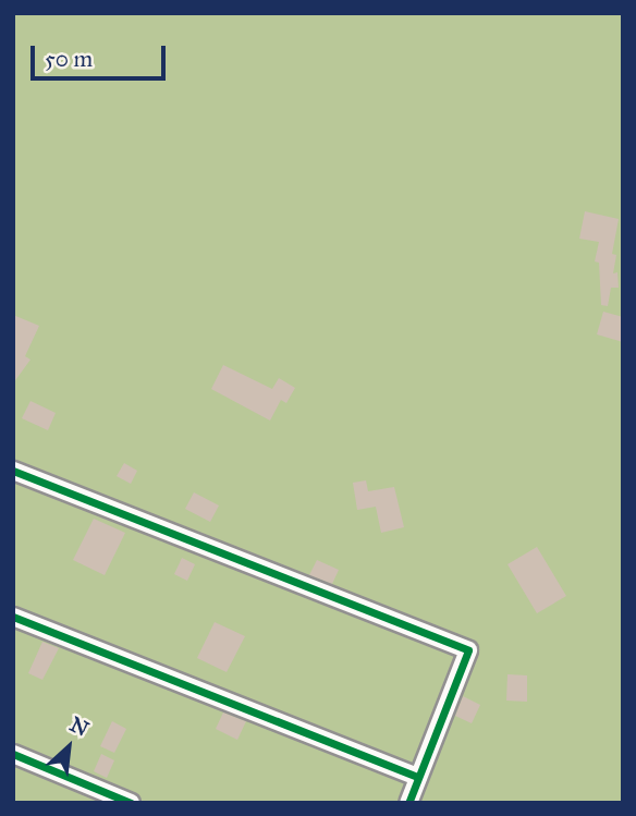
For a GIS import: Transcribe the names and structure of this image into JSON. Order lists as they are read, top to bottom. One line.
{"scale_bar":"50 m","north":"top right"}
